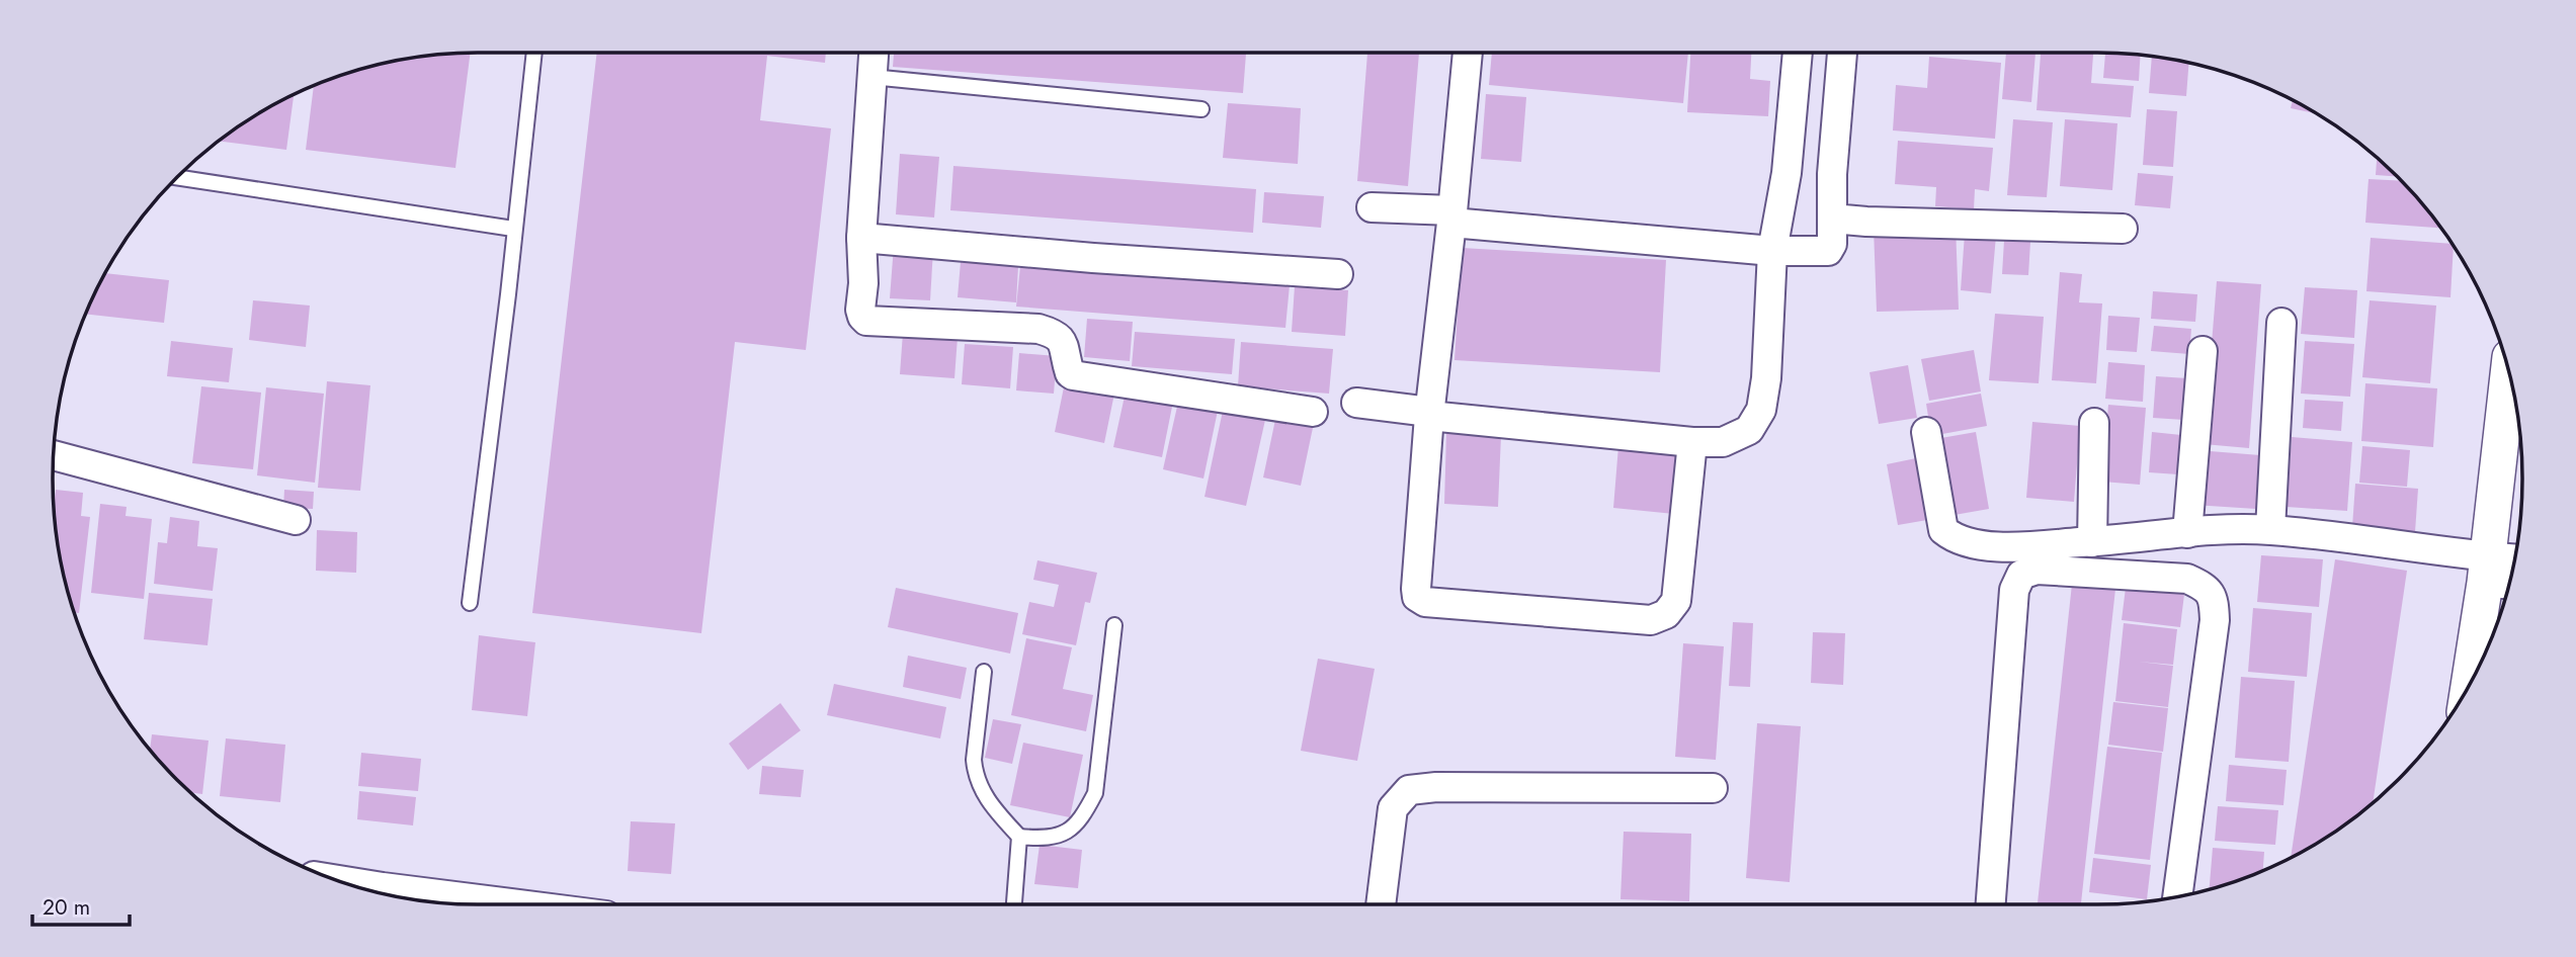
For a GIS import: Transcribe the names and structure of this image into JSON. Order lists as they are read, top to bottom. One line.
{"scale_bar":"20 m"}
